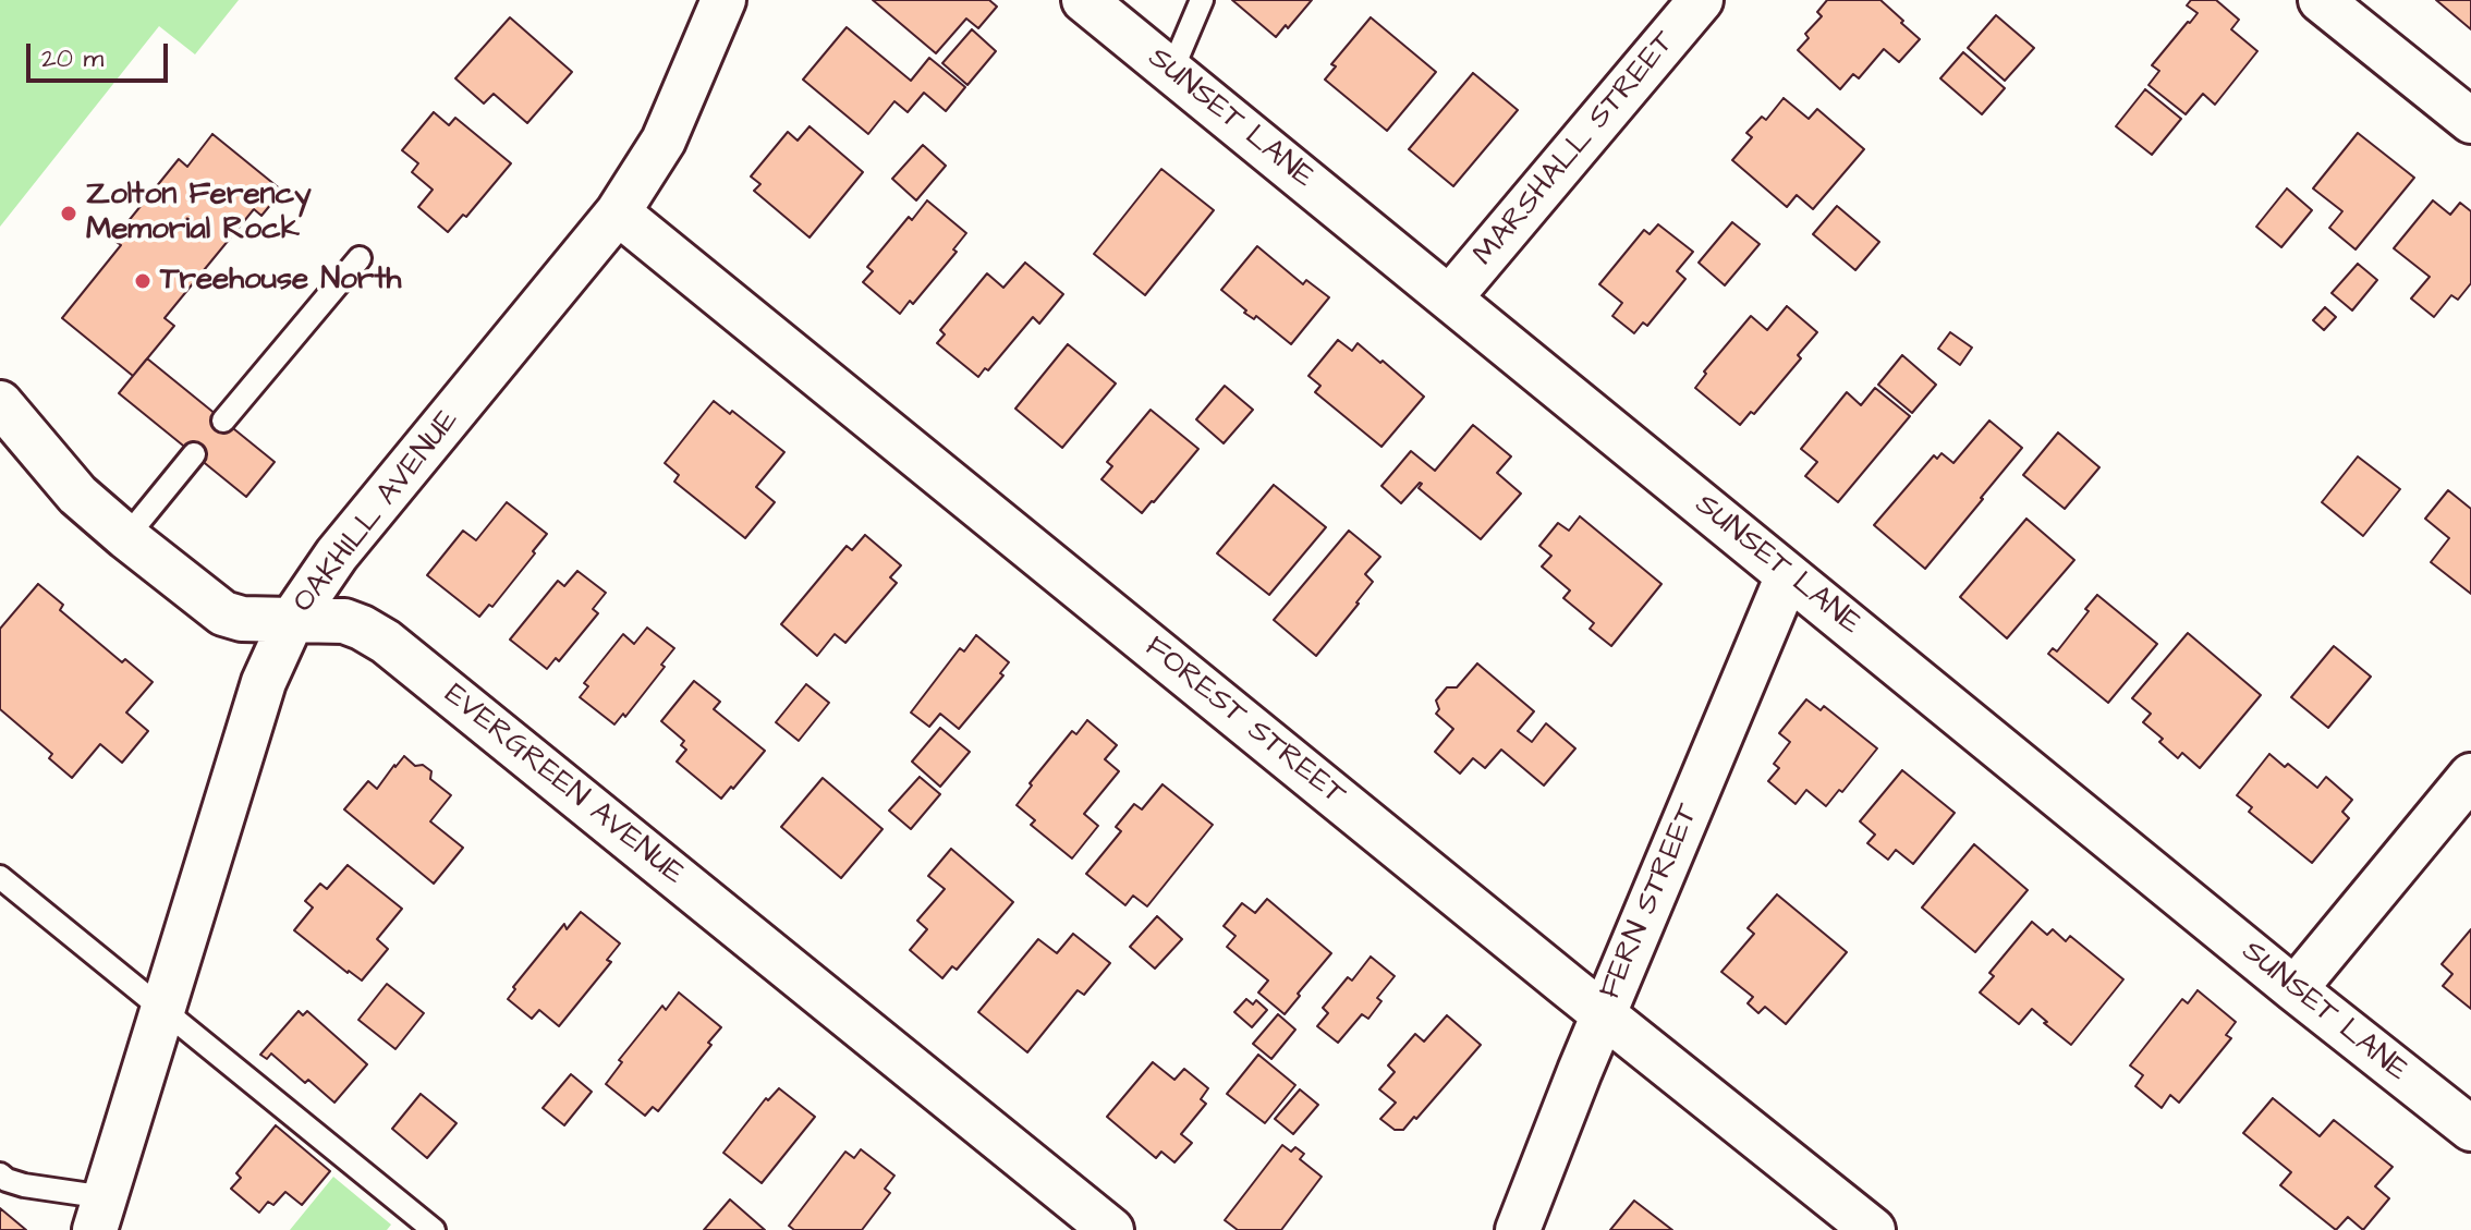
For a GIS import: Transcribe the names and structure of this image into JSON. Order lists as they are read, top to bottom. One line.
{"streets":{"street":["SUNSET LANE","MARSHALL STREET","OAKHILL AVENUE","FOREST STREET","EVERGREEN AVENUE","FERN STREET"]},"crossings":[["SUNSET LANE","MARSHALL STREET"],["SUNSET LANE","FERN STREET"],["OAKHILL AVENUE","FOREST STREET"],["OAKHILL AVENUE","EVERGREEN AVENUE"],["FOREST STREET","FERN STREET"]],"places":["Zolton Ferency Memorial Rock","Treehouse North"],"scale_bar":"20 m"}
